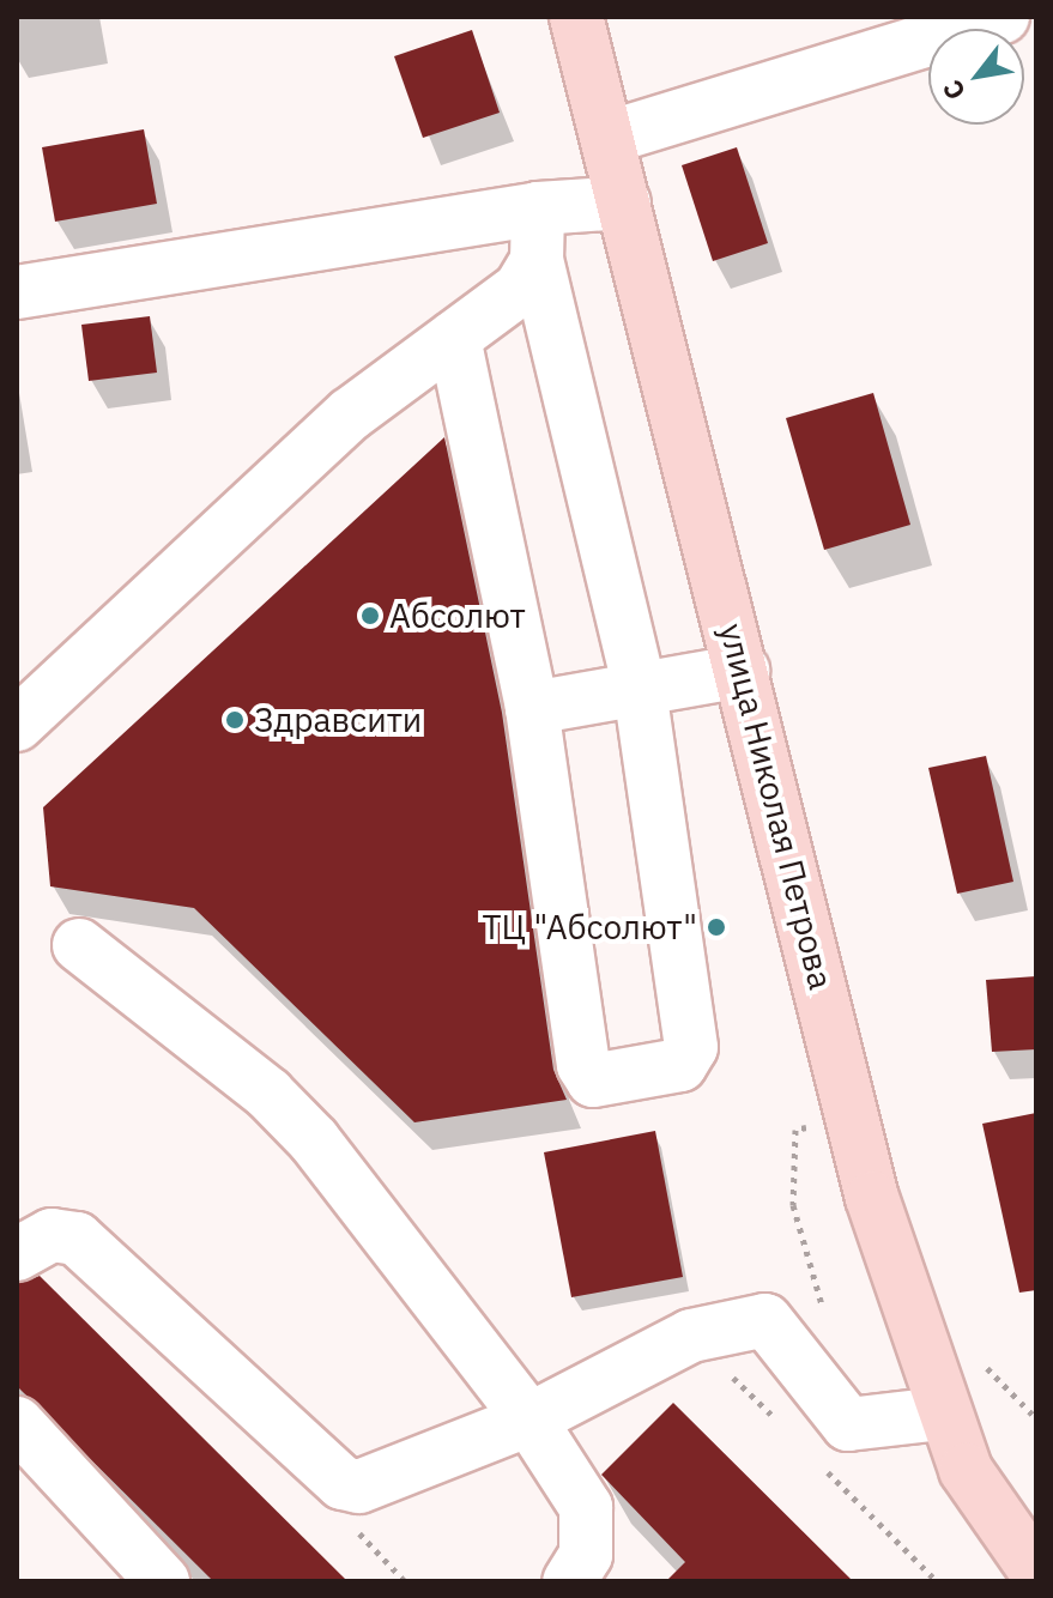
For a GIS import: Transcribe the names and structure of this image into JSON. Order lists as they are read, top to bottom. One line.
{"streets":{"main road":["улица Николая Петрова"]},"places":["Абсолют","Здравсити","ТЦ \"Абсолют\""],"north":"bottom left"}
